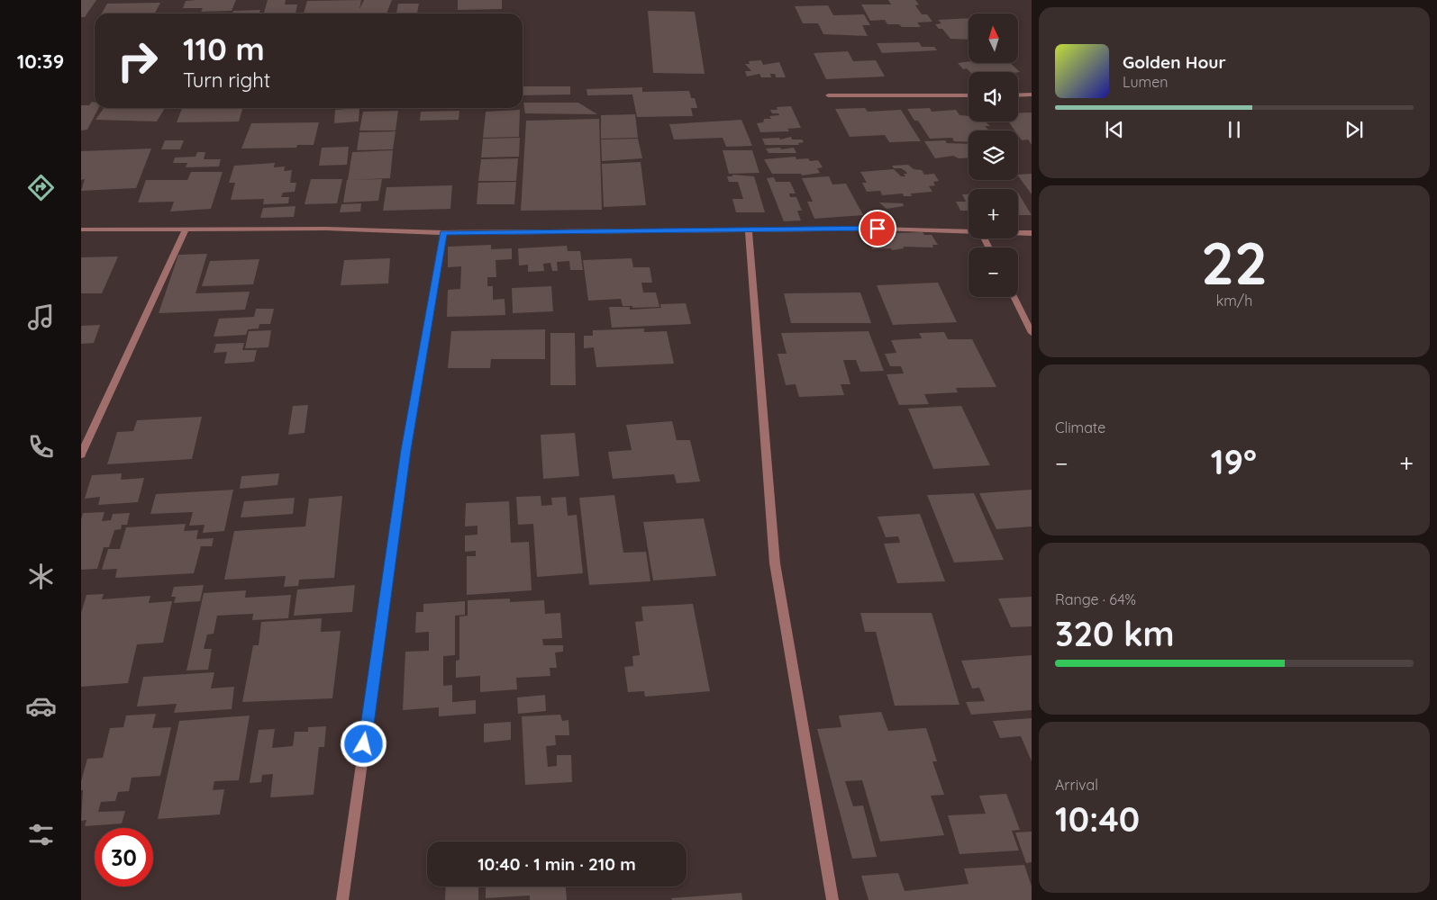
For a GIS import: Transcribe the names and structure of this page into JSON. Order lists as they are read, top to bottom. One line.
{"north":"top","page":{"tabs":"10:39","map_buttons":["+","−"],"turn":["110 m","Turn right"],"song":["Golden Hour","Lumen"],"tile":[["22","km/h"],"Climate",["Range · 64%","320 km"],["Arrival","10:40"]],"heat":["−","19°","+"],"limit":"30","trip":"10:40 · 1 min · 210 m"}}
